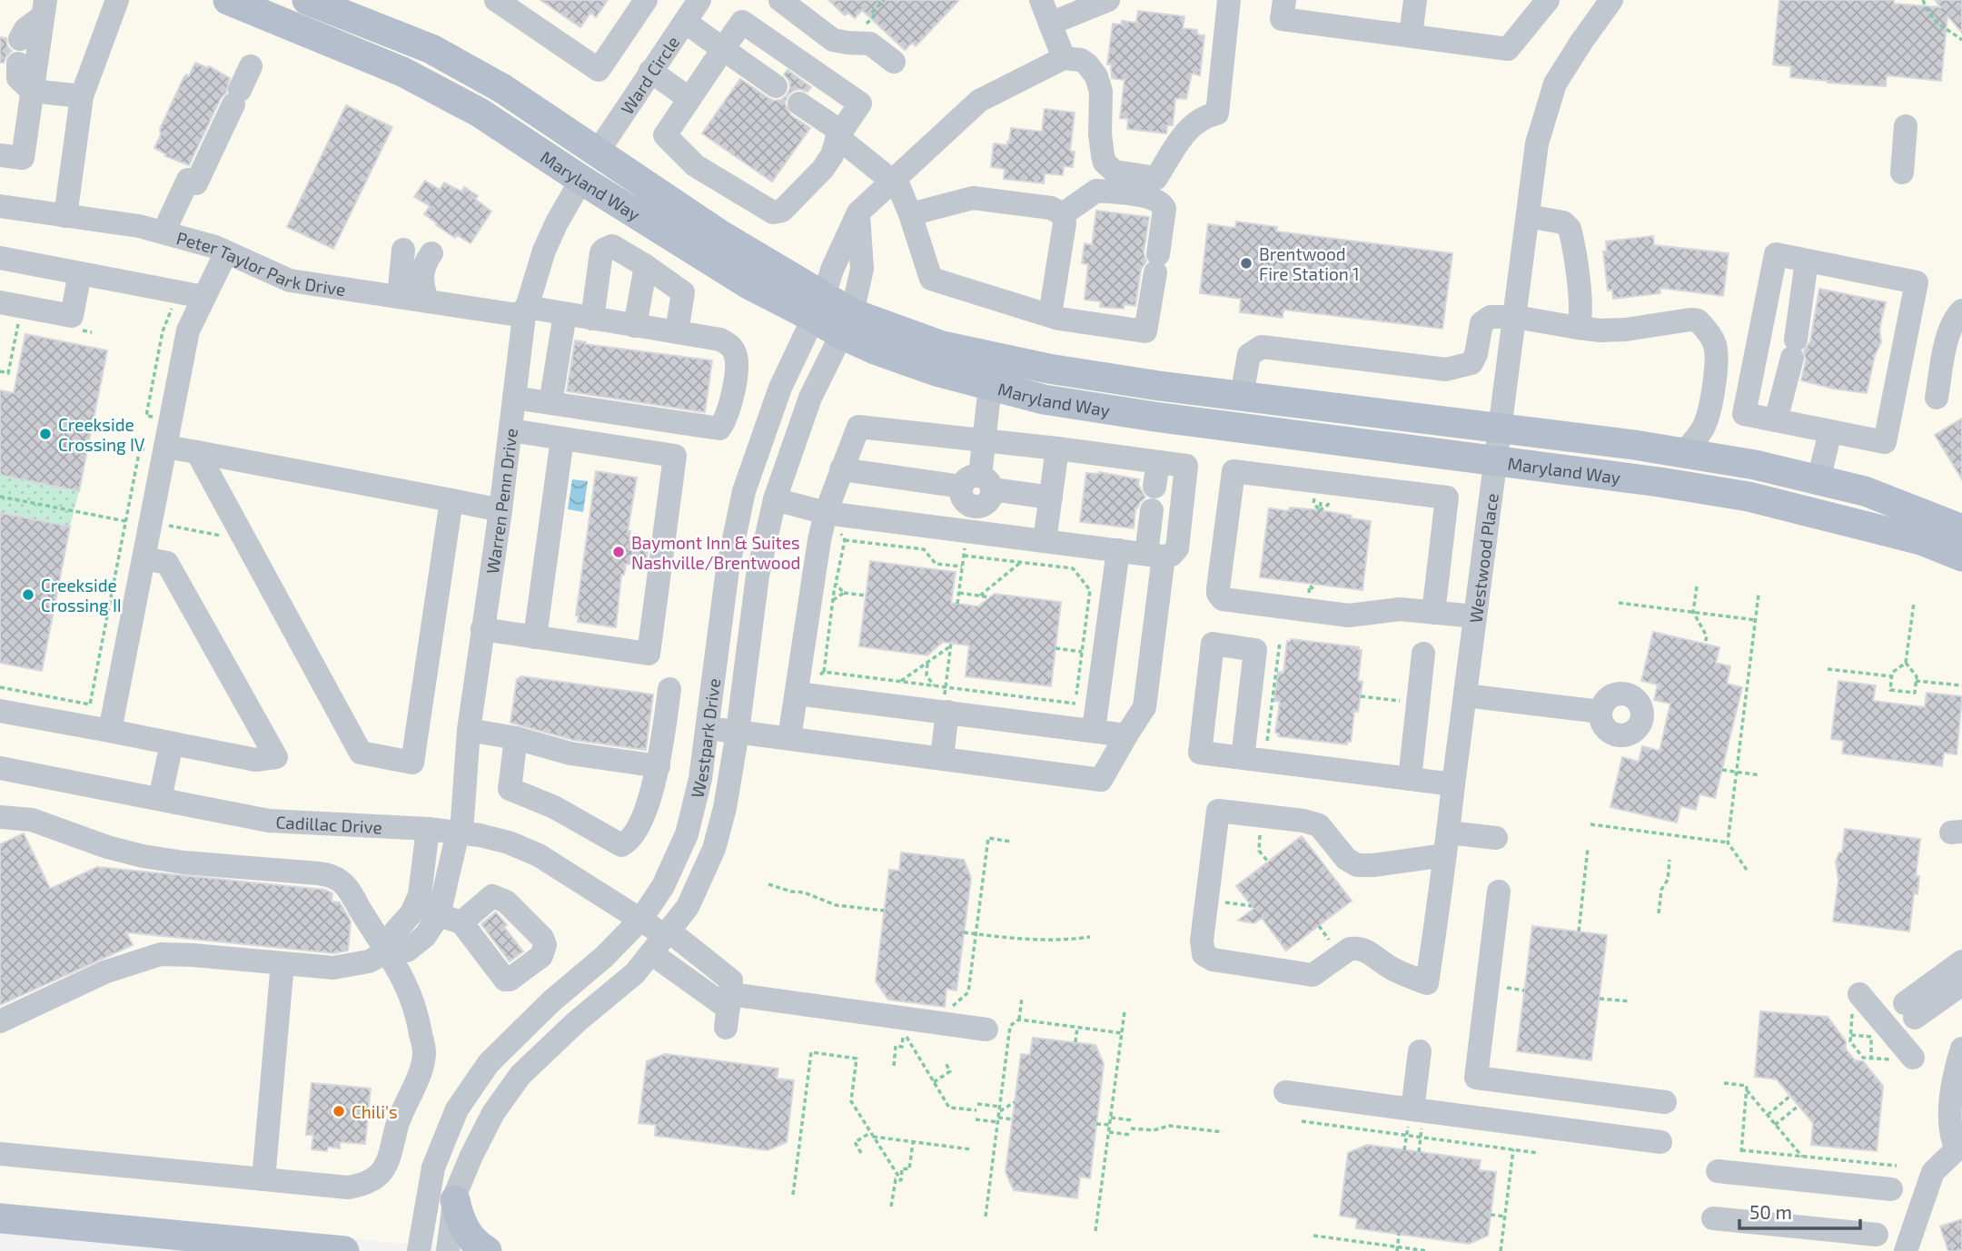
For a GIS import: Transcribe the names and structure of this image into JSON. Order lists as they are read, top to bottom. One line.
{"streets":{"main road":["Maryland Way"],"street":["Ward Circle","Peter Taylor Park Drive","Warren Penn Drive","Westwood Place","Westpark Drive","Cadillac Drive"]},"crossings":[["Ward Circle","Maryland Way"],["Maryland Way","Warren Penn Drive"],["Maryland Way","Westwood Place"],["Maryland Way","Westpark Drive"],["Peter Taylor Park Drive","Warren Penn Drive"],["Warren Penn Drive","Cadillac Drive"],["Westpark Drive","Cadillac Drive"]],"places":["Brentwood Fire Station 1","Creekside Crossing IV","Baymont Inn & Suites Nashville/Brentwood","Creekside Crossing II","Chili's"],"scale_bar":"50 m"}
